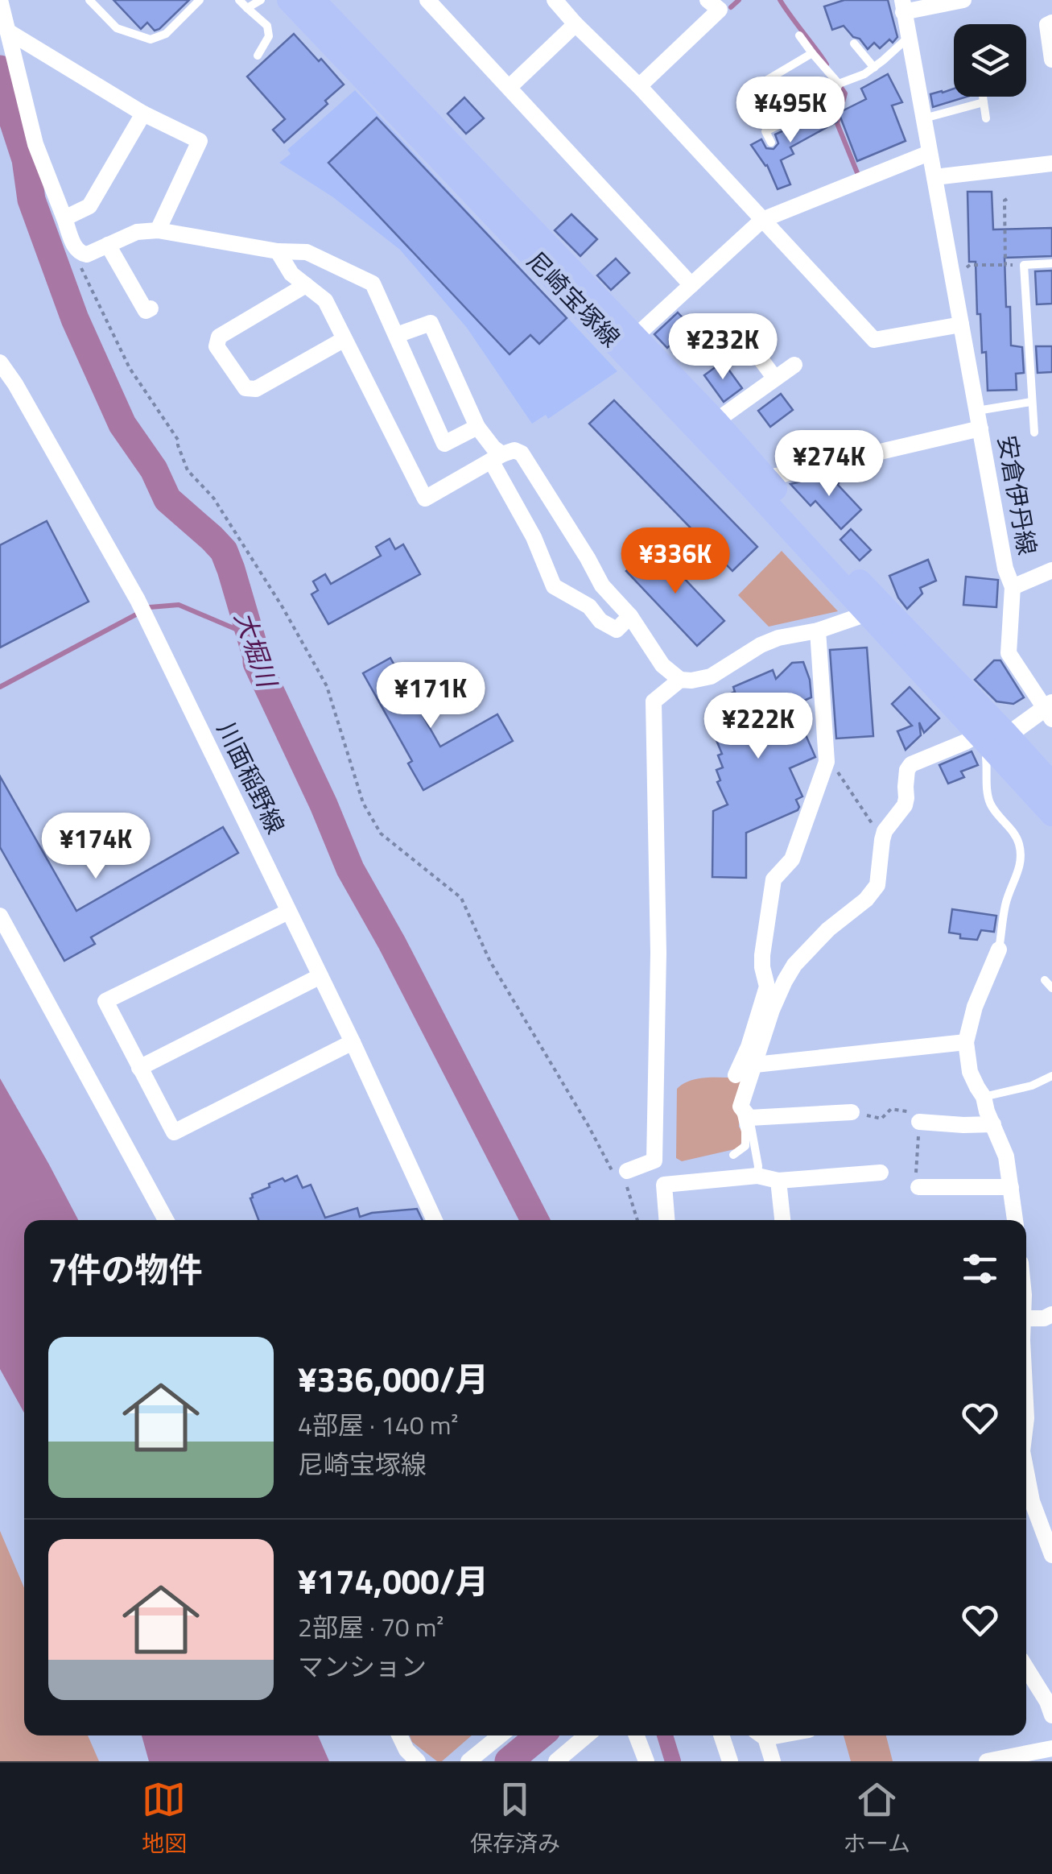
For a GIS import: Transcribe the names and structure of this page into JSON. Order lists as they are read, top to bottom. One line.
{"streets":{"main road":["尼崎宝塚線"],"street":["安倉伊丹線","川面稲野線"]},"crossings":[["尼崎宝塚線","安倉伊丹線"]],"water":["大堀川"],"page":{"price":["¥495K","¥232K","¥274K","¥336K","¥171K","¥222K","¥174K"],"heading":"7件の物件","list":[{"name":"¥336,000/月","note":"4部屋 · 140 m² · 尼崎宝塚線"},{"name":"¥174,000/月","note":"2部屋 · 70 m² · マンション"}],"tabs":["地図","保存済み","ホーム"]}}
